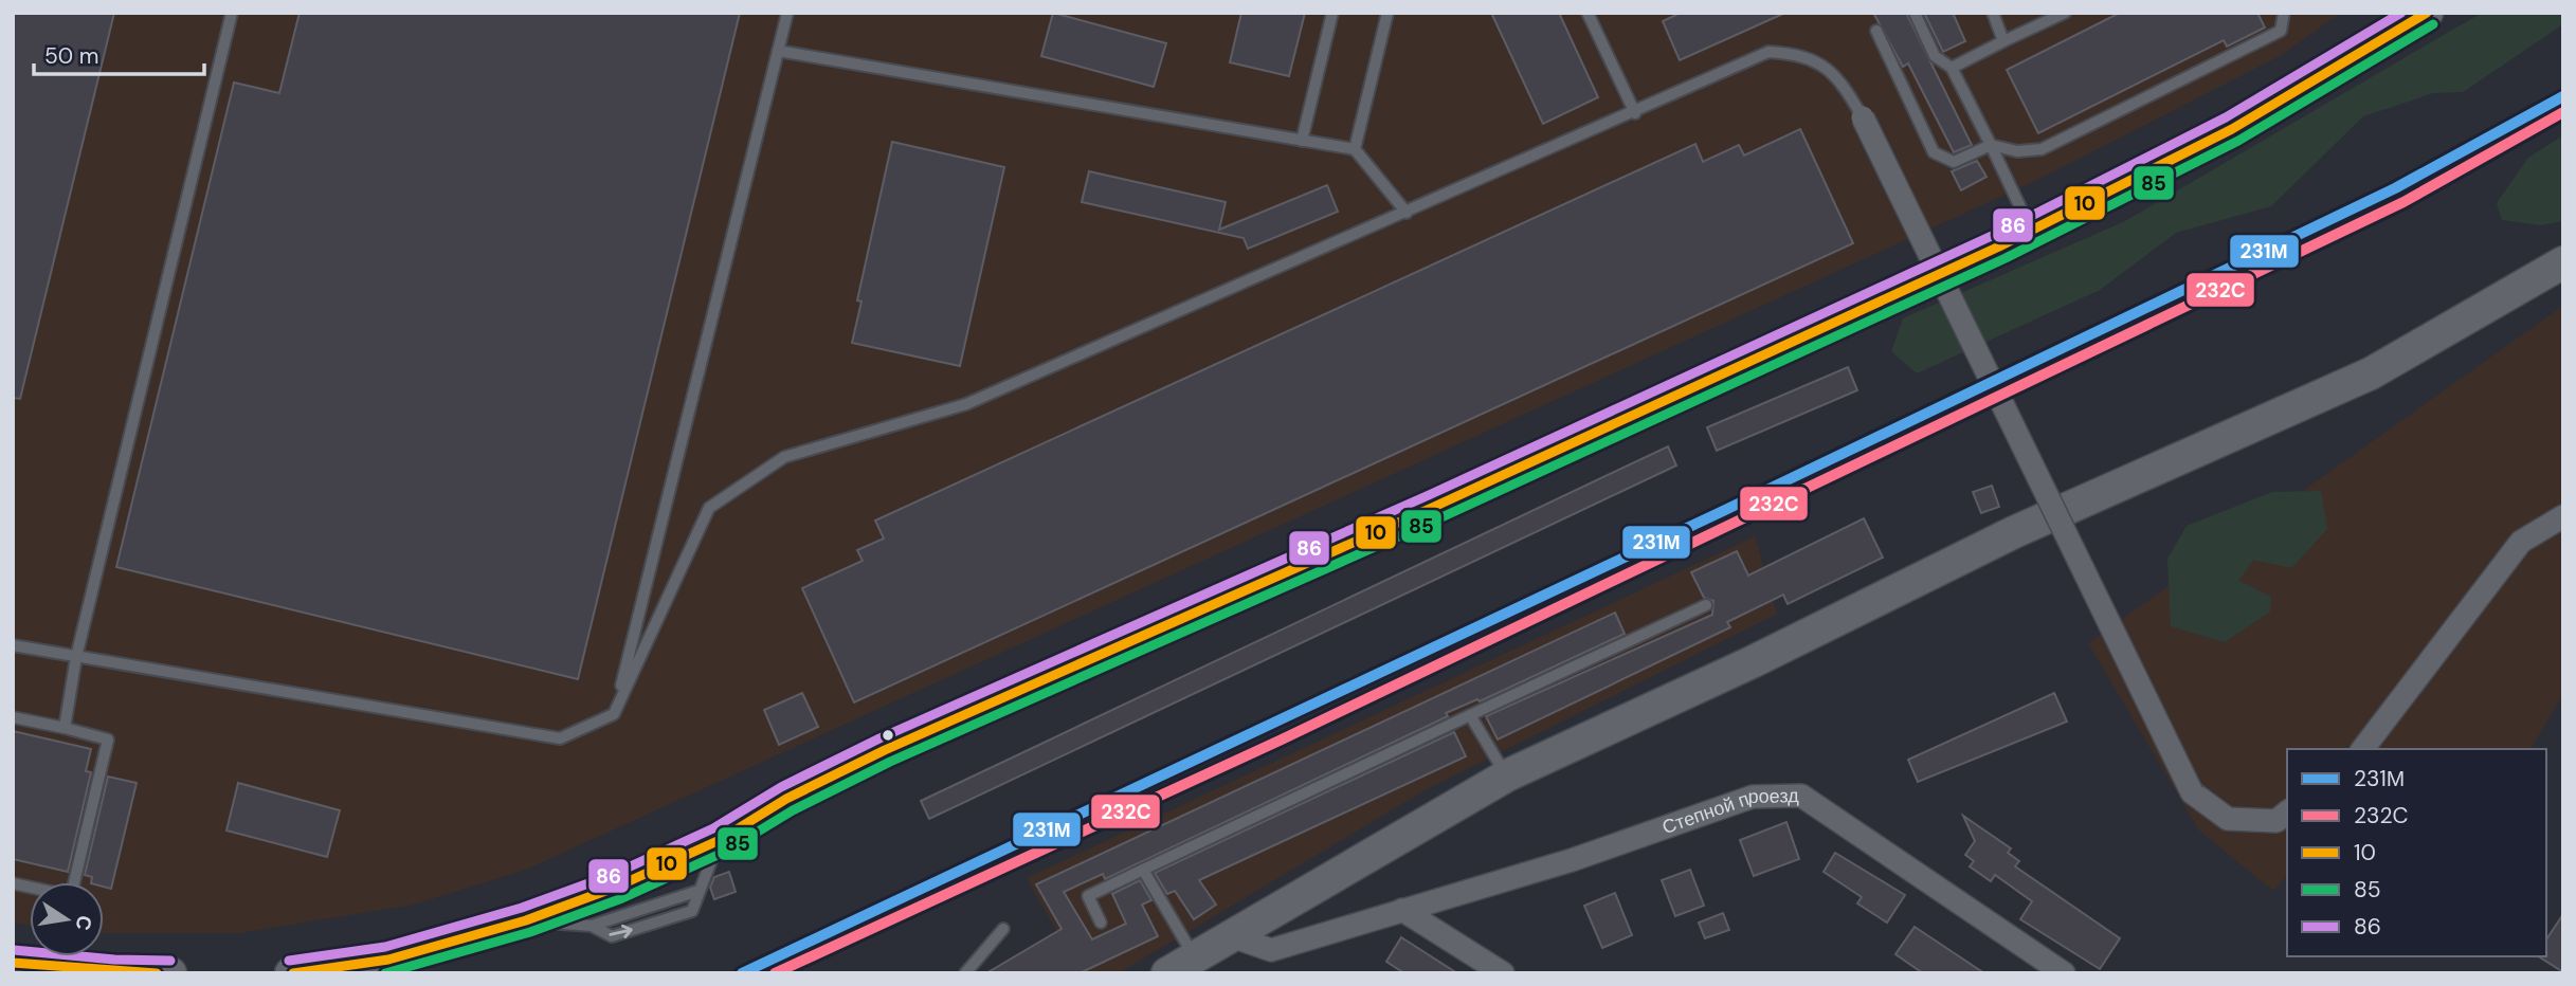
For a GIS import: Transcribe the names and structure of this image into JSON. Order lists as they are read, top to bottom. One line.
{"streets":{"street":["Степной проезд"]},"lines":["transit line 10","transit line 86","transit line 85","transit line 231М","transit line 232C"],"legend":["231М","232C","10","85","86"],"scale_bar":"50 m","north":"right"}
